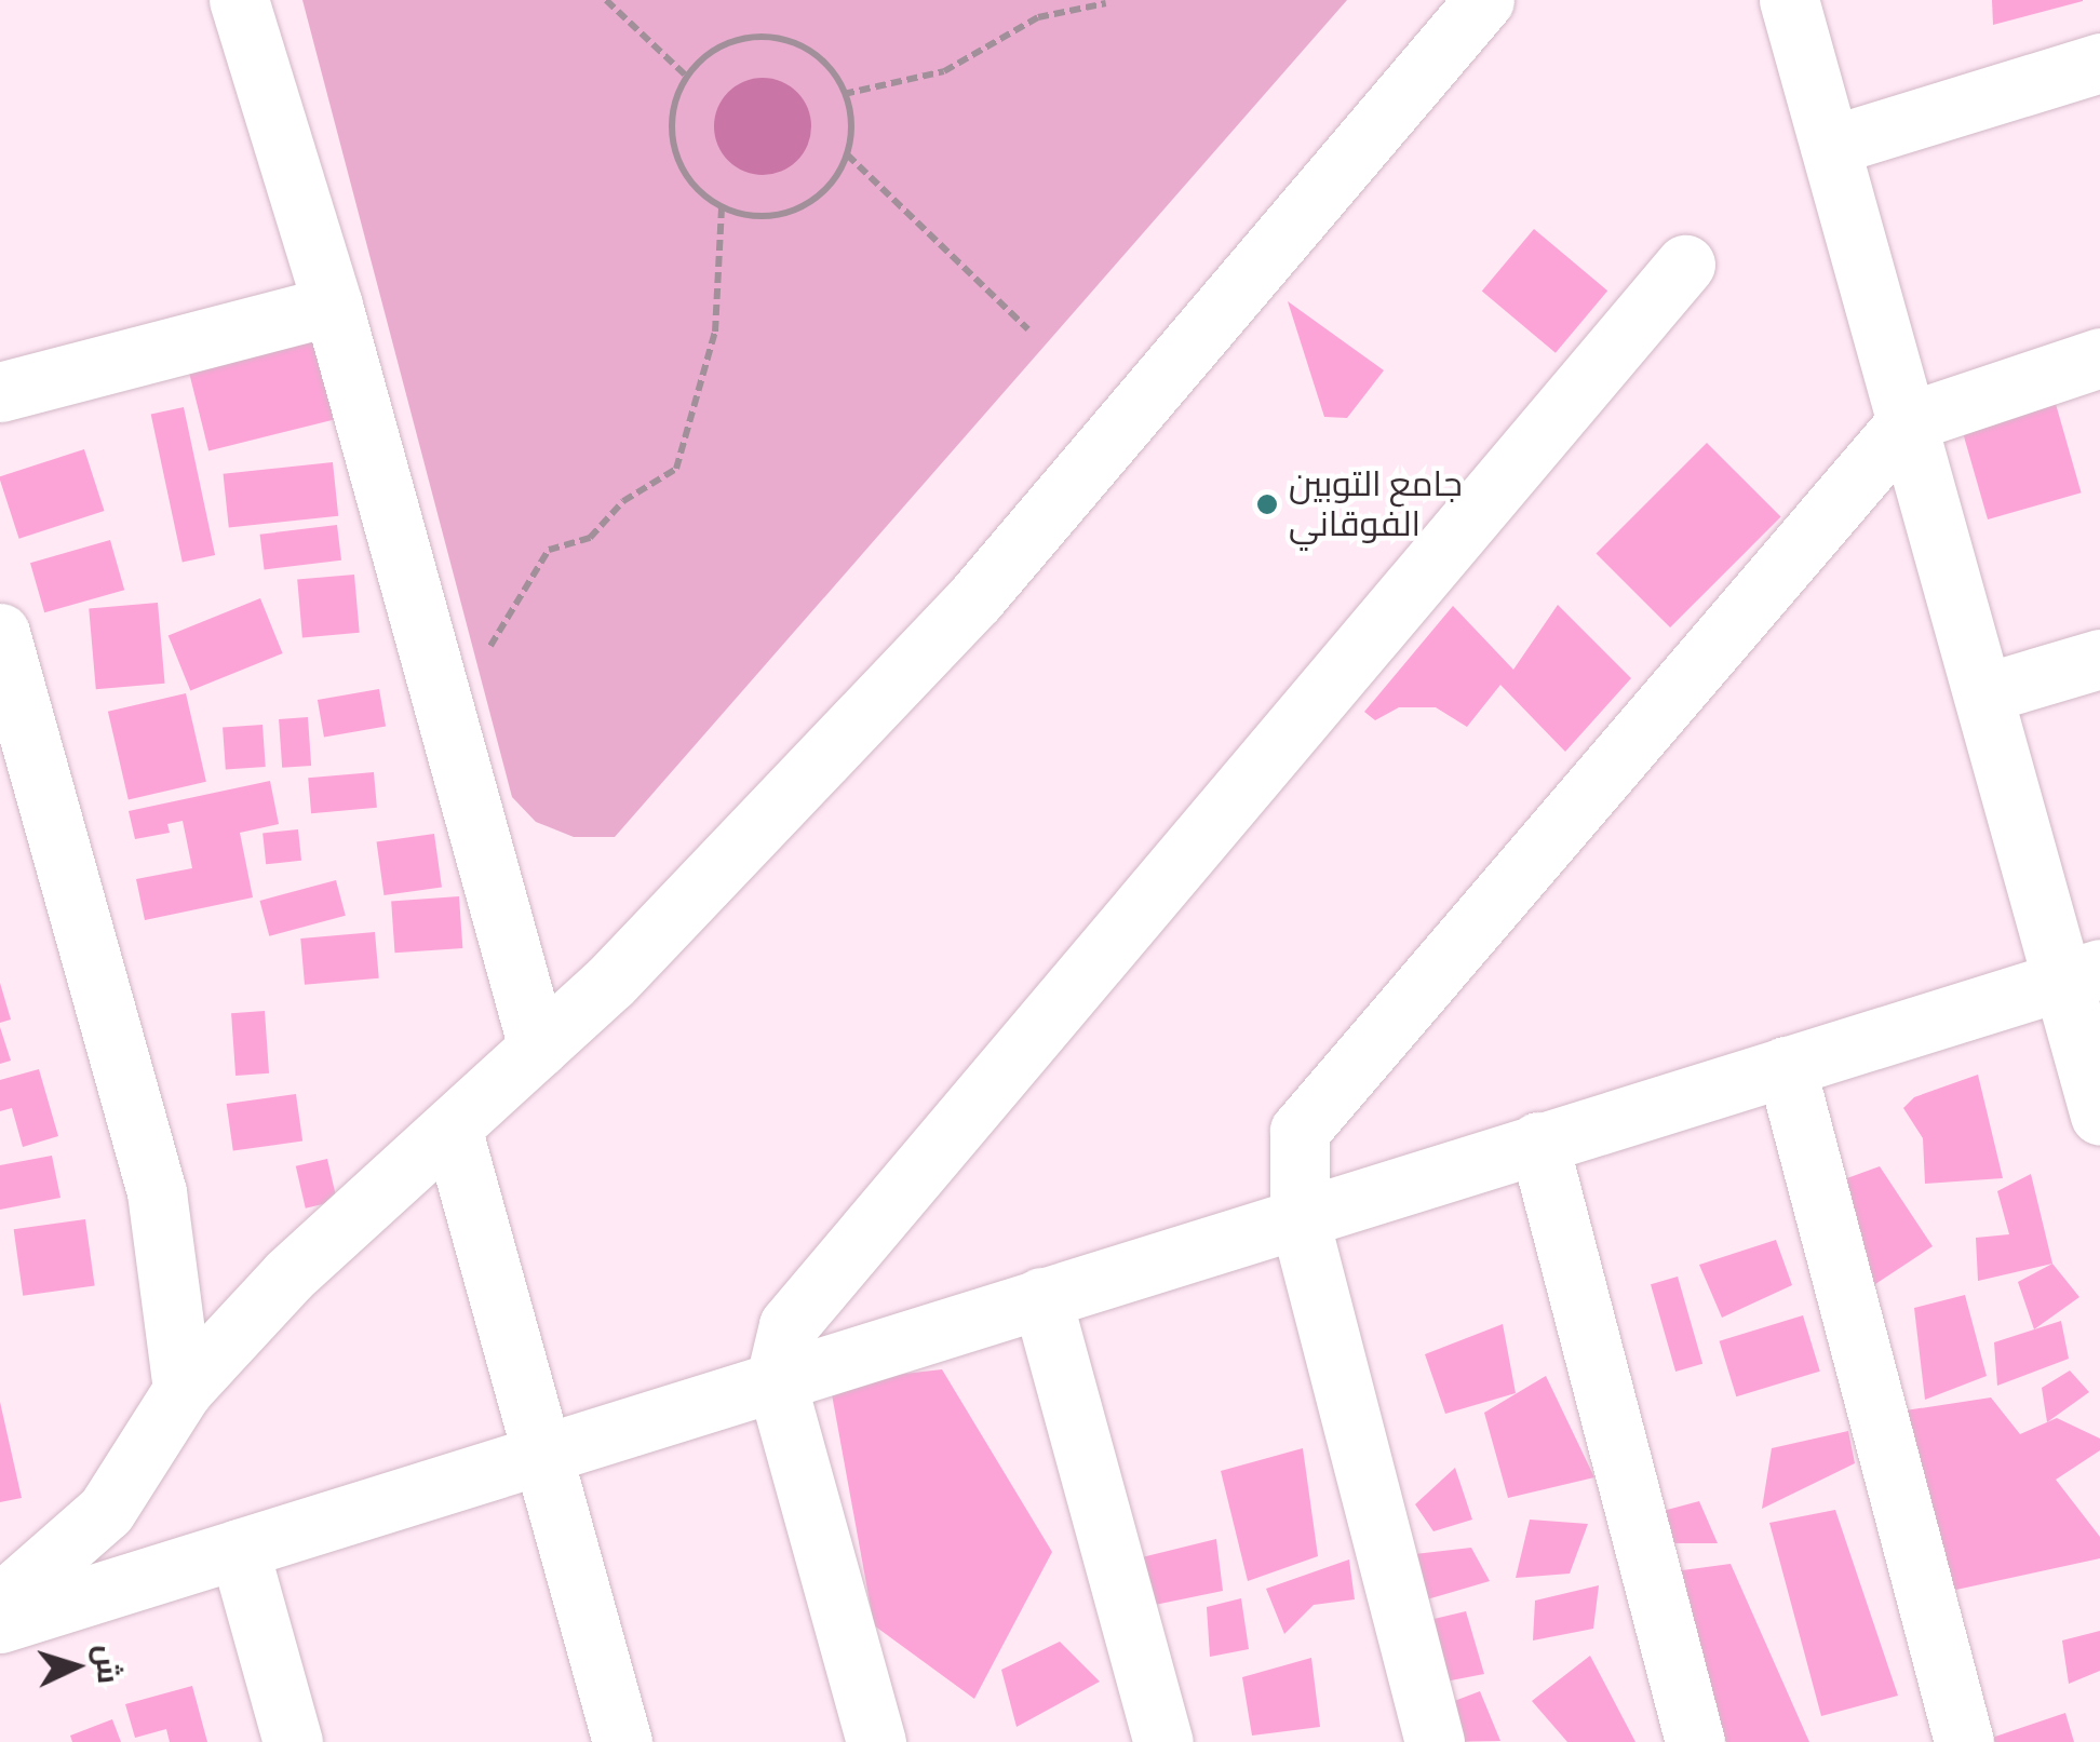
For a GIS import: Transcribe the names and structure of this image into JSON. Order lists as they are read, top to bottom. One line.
{"places":["جامع التوبين الفوقاني"],"north":"right"}
